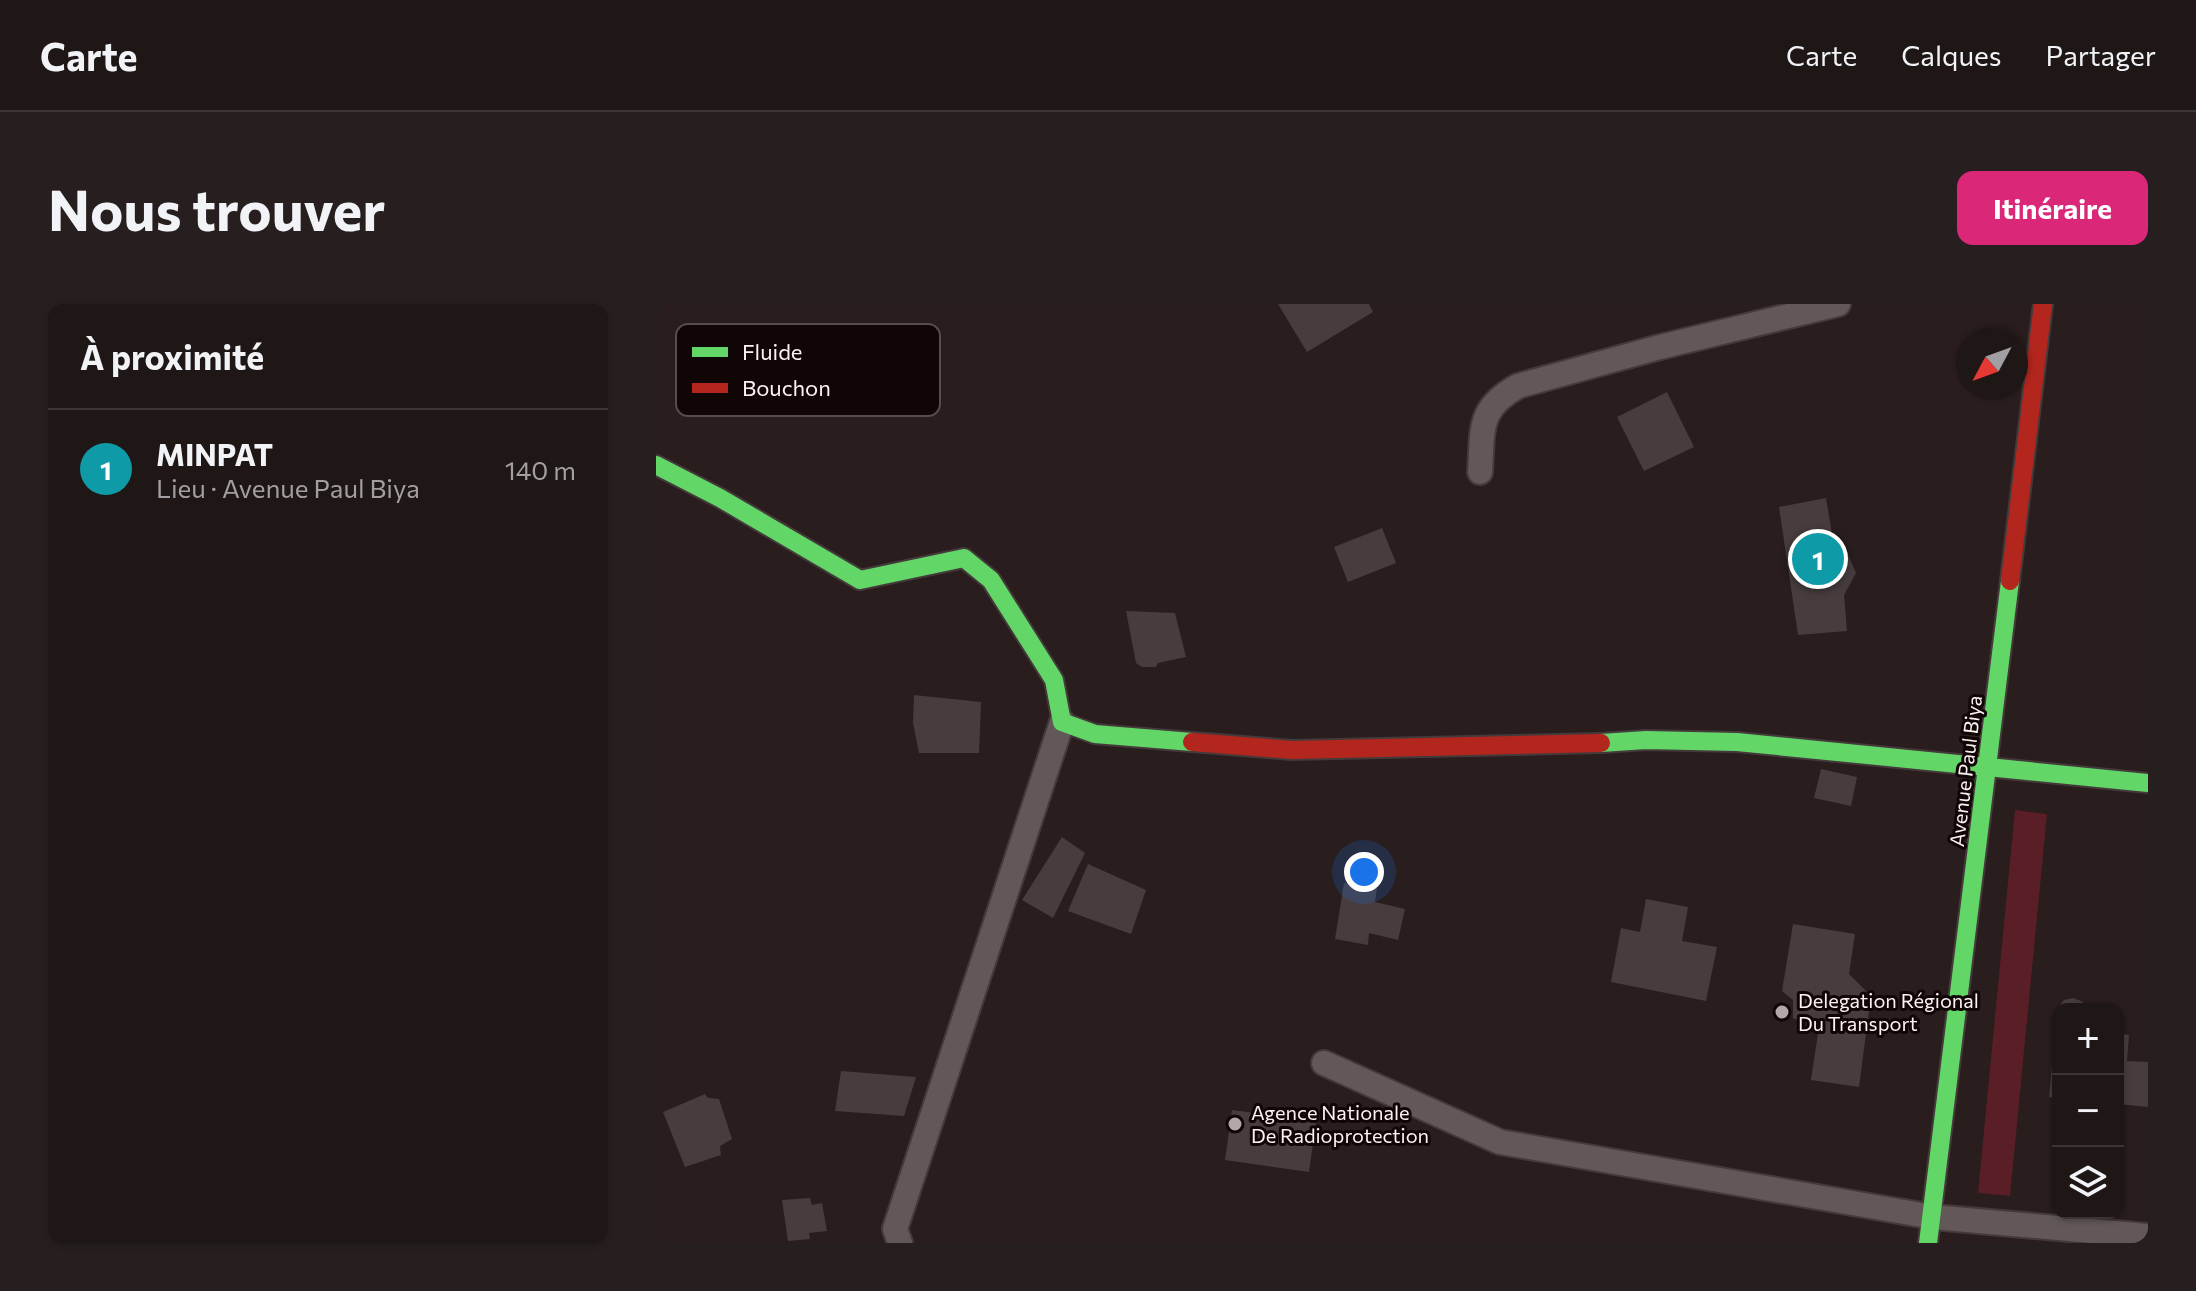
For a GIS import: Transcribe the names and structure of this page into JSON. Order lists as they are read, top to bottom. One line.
{"streets":{"street":["Avenue Paul Biya"]},"places":["Delegation Régional Du Transport","Agence Nationale De Radioprotection"],"legend":["Fluide","Bouchon"],"north":"bottom left","page":{"header":"Carte","nav":["Carte","Calques","Partager"],"buttons":"Itinéraire","title":"Nous trouver","heading":"À proximité","list":[{"mark":"1","name":"MINPAT","note":"Lieu · Avenue Paul Biya","value":"140 m"}],"pins":"1","map_buttons":["+","−"]}}
